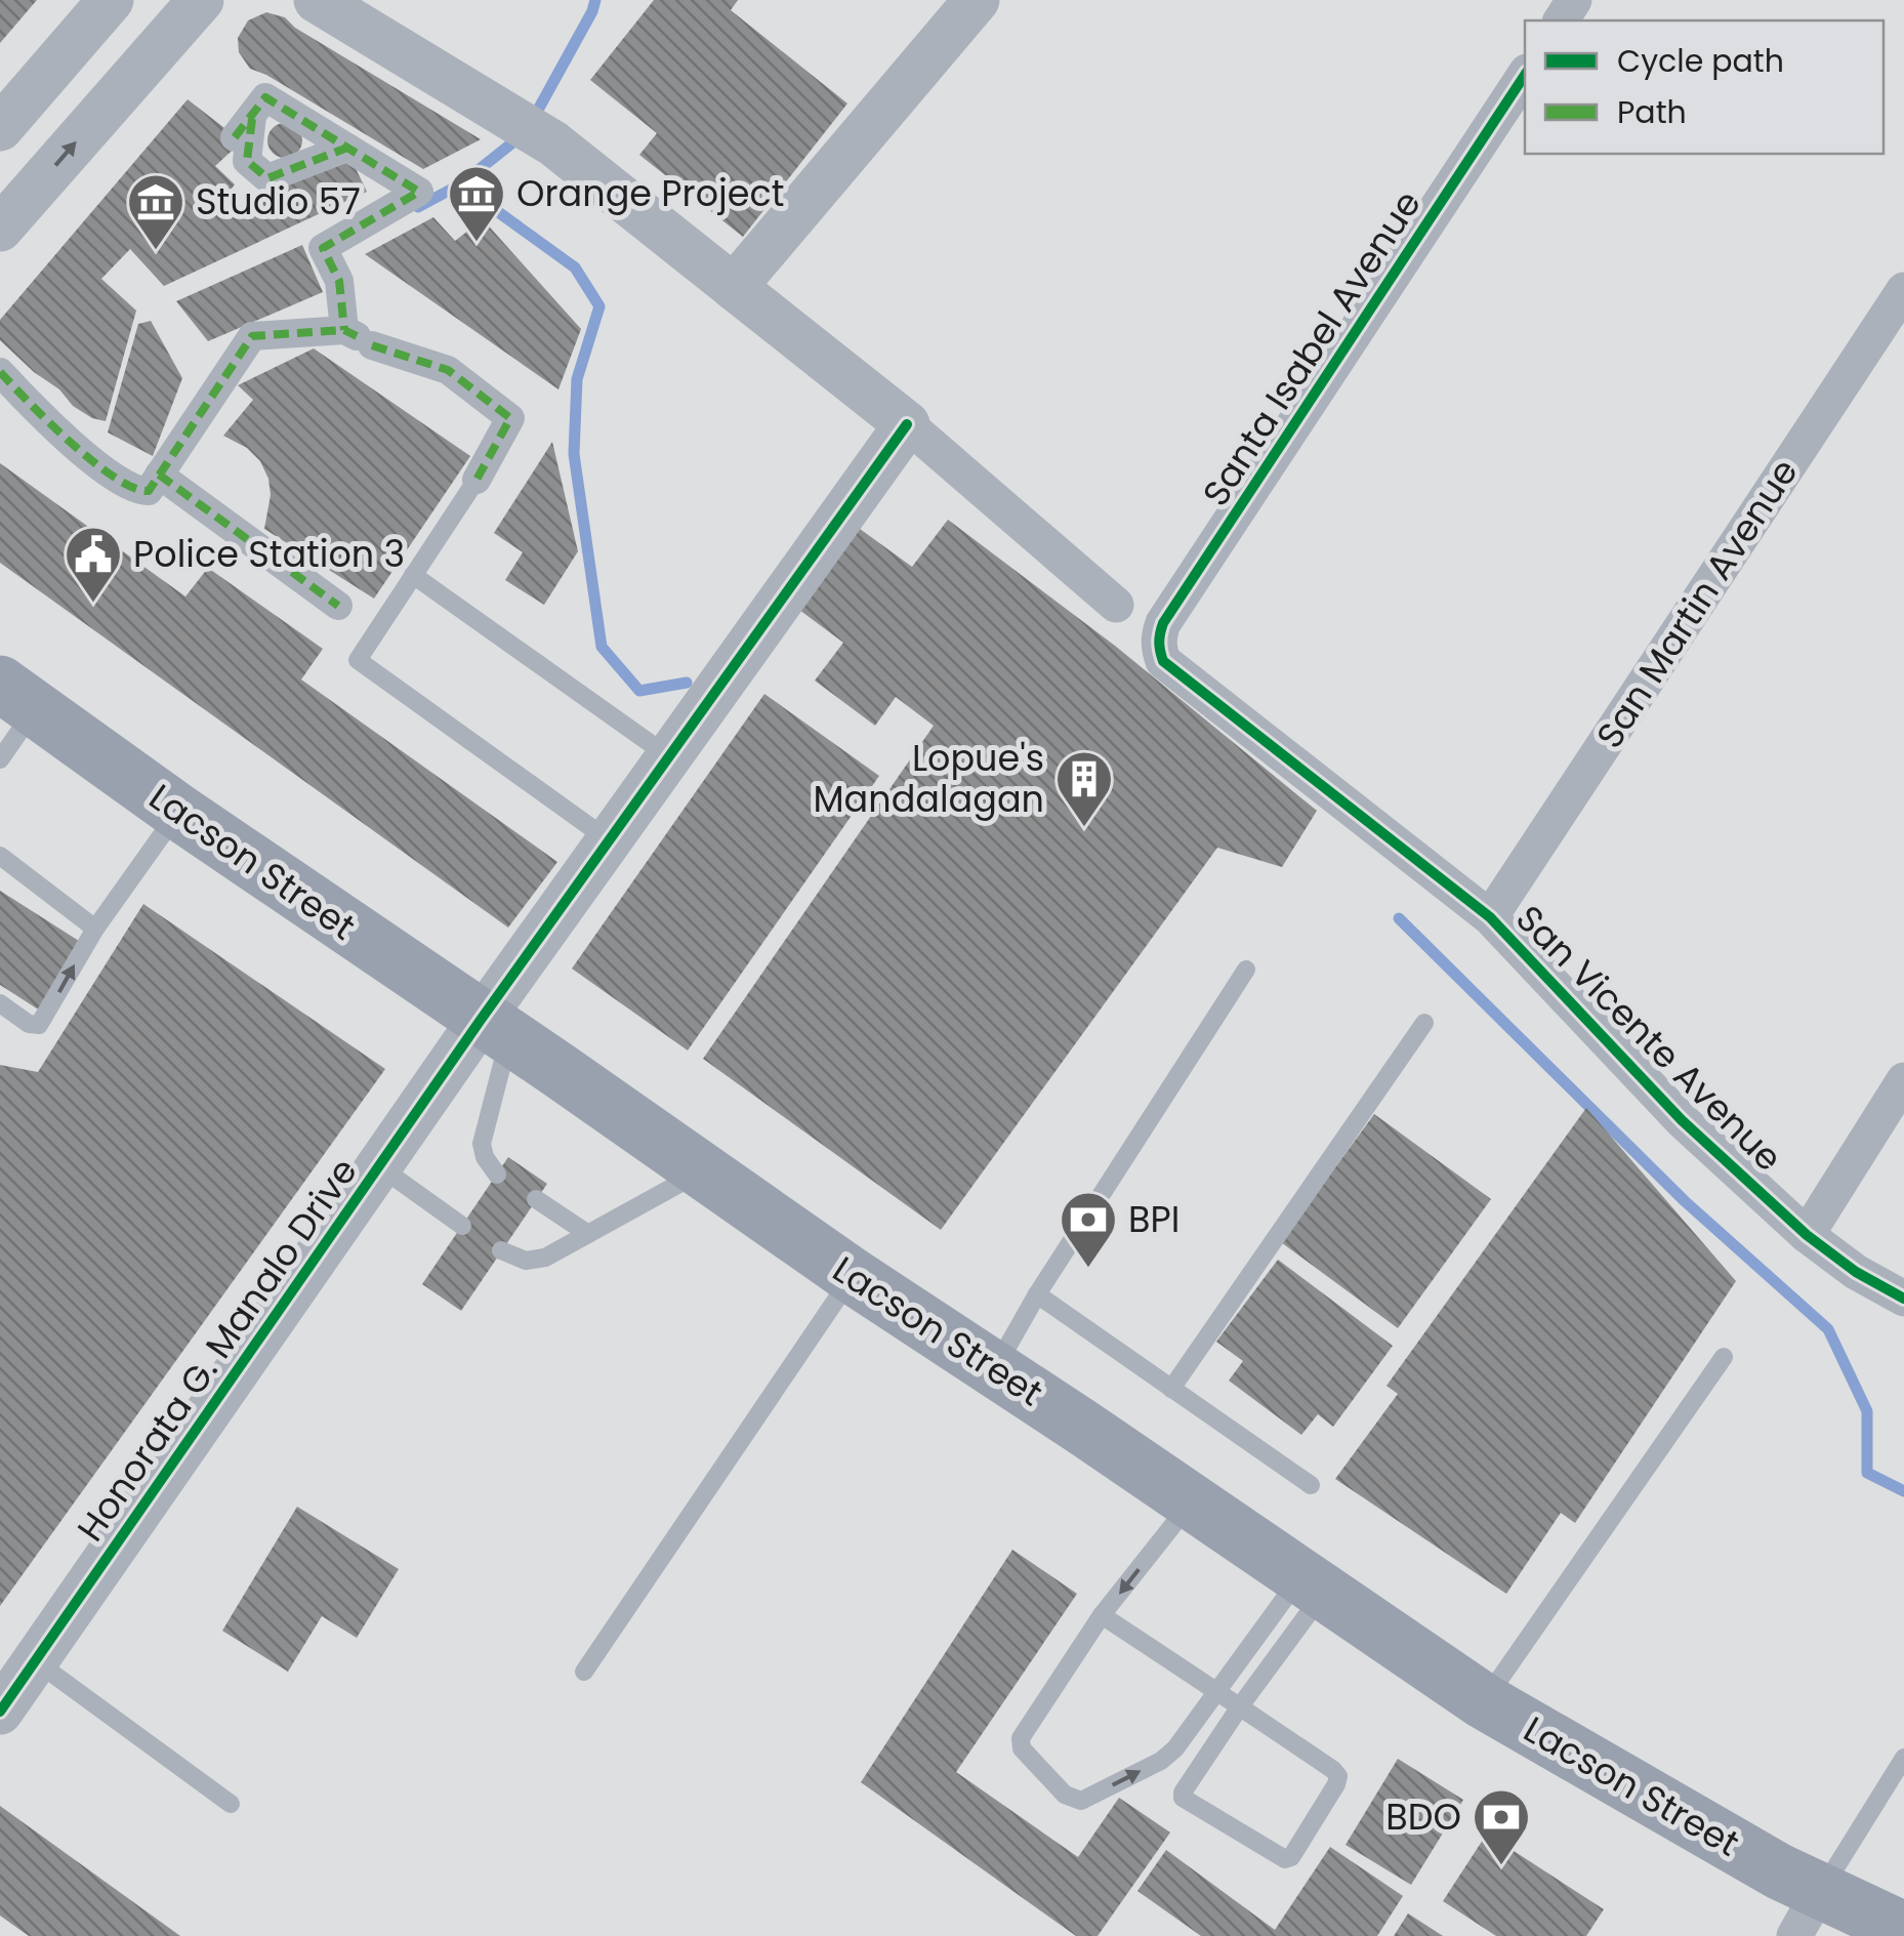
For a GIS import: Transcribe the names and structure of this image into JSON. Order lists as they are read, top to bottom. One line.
{"streets":{"main road":["Lacson Street"],"street":["Santa Isabel Avenue","San Martin Avenue","San Vicente Avenue","Honorata G. Manalo Drive"]},"crossings":[["Santa Isabel Avenue","San Vicente Avenue"],["San Martin Avenue","San Vicente Avenue"],["Lacson Street","Honorata G. Manalo Drive"]],"places":{"museum":["Orange Project","Studio 57"],"public building":["Police Station 3"],"building":["Lopue's Mandalagan"],"bank":["BPI","BDO"]},"legend":["Cycle path","Path"]}
